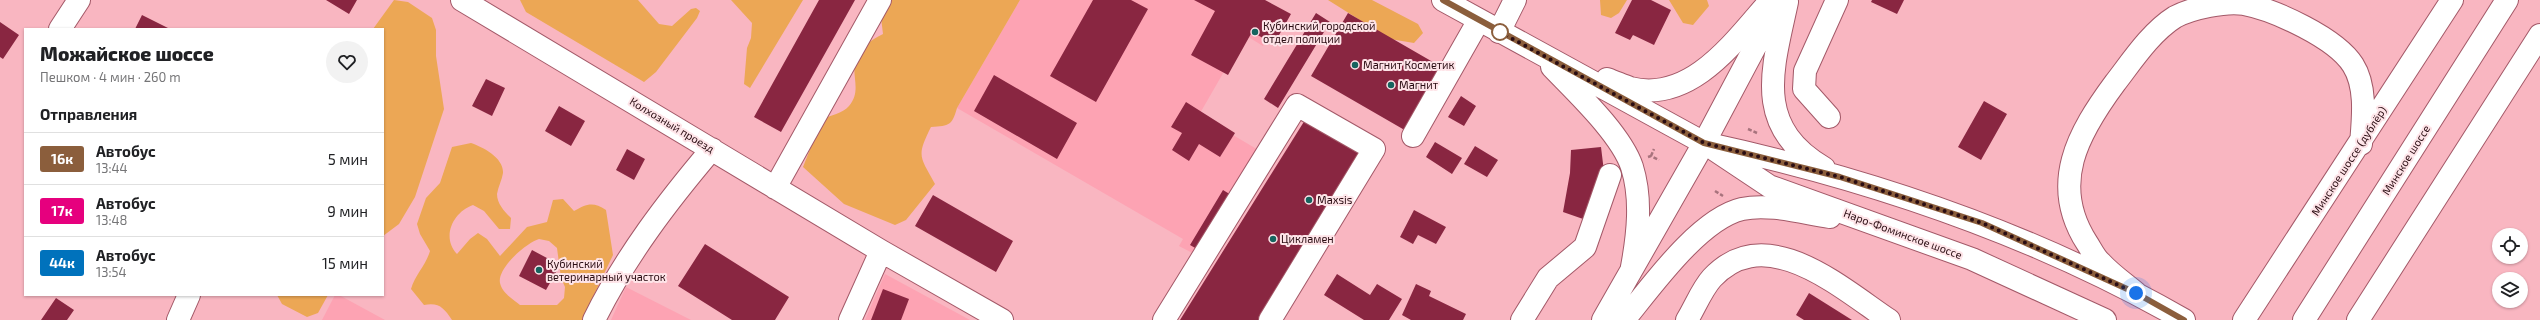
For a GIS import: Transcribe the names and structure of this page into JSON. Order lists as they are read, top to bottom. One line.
{"streets":{"main road":["Колхозный проезд","Минское шоссе","Минское шоссе (дублёр)","Наро-Фоминское шоссе"]},"places":["Кубинский городской отдел полиции","Магнит Косметик","Магнит","Maxsis","Цикламен","Кубинский ветеринарный участок"],"lines":["bus line 16к"],"page":{"heading":[["Можайское шоссе","Пешком · 4 мин · 260 m"],"Отправления"],"list":[{"mark":"16к","name":"Автобус","note":"13:44","value":"5 мин"},{"mark":"17к","name":"Автобус","note":"13:48","value":"9 мин"},{"mark":"44к","name":"Автобус","note":"13:54","value":"15 мин"}]}}
